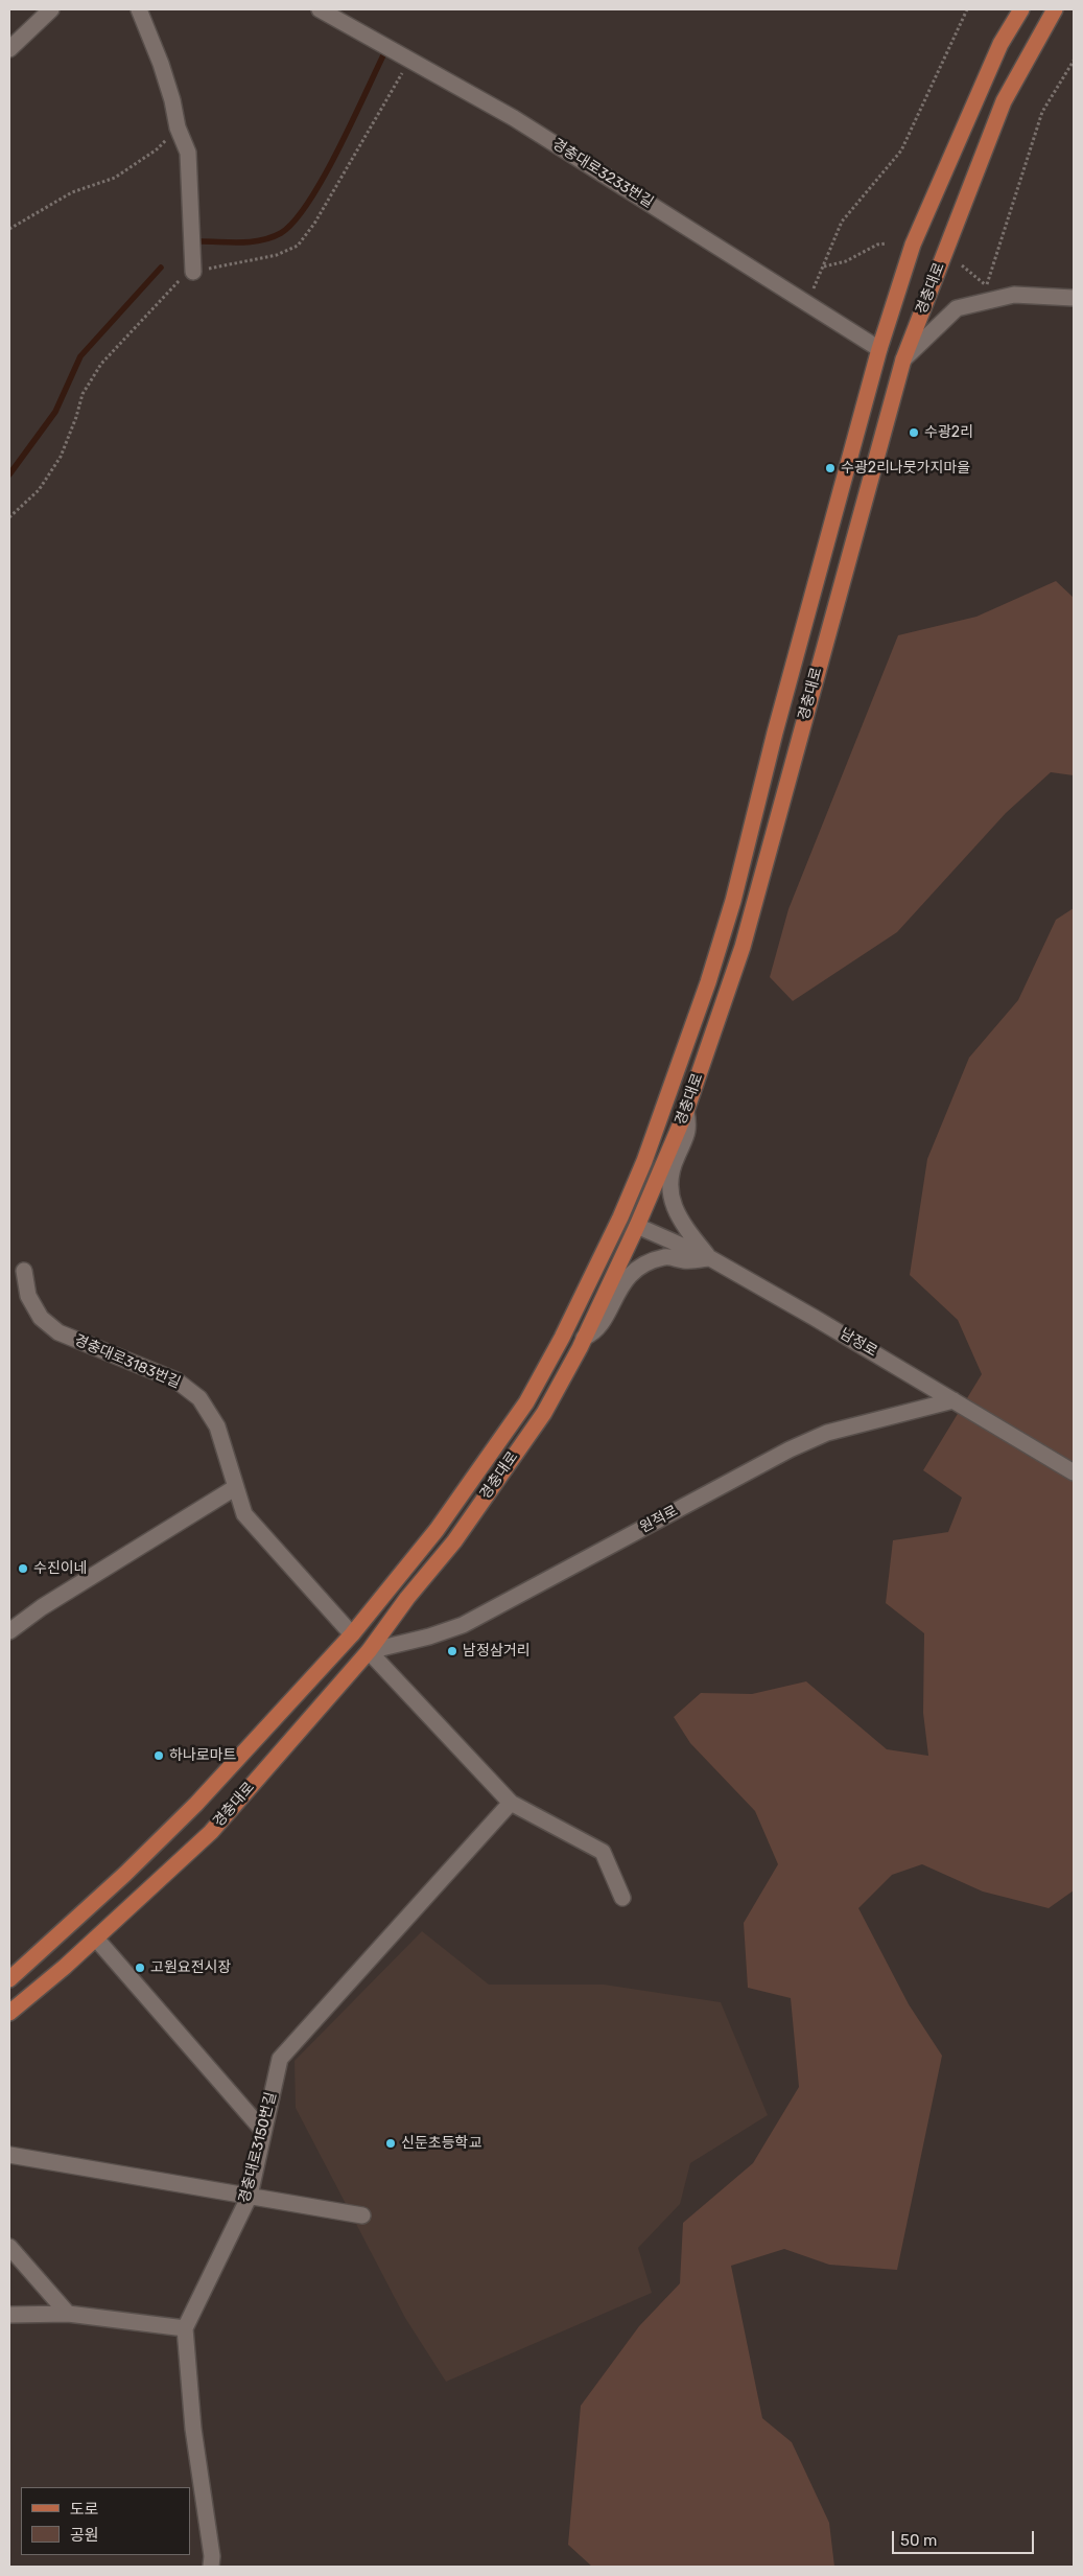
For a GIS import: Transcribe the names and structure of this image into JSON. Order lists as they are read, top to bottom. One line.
{"streets":{"main road":["경충대로"],"street":["경충대로3233번길","남정로","경충대로3183번길","원적로","경충대로3150번길"]},"crossings":[["경충대로3233번길","경충대로"],["경충대로","남정로"],["경충대로","경충대로3183번길"],["경충대로","원적로"],["남정로","원적로"]],"places":["수광2리","수광2리나뭇가지마을","수진이네","남정삼거리","하나로마트","고원요전시장","신둔초등학교"],"legend":["도로","공원"],"scale_bar":"50 m"}
